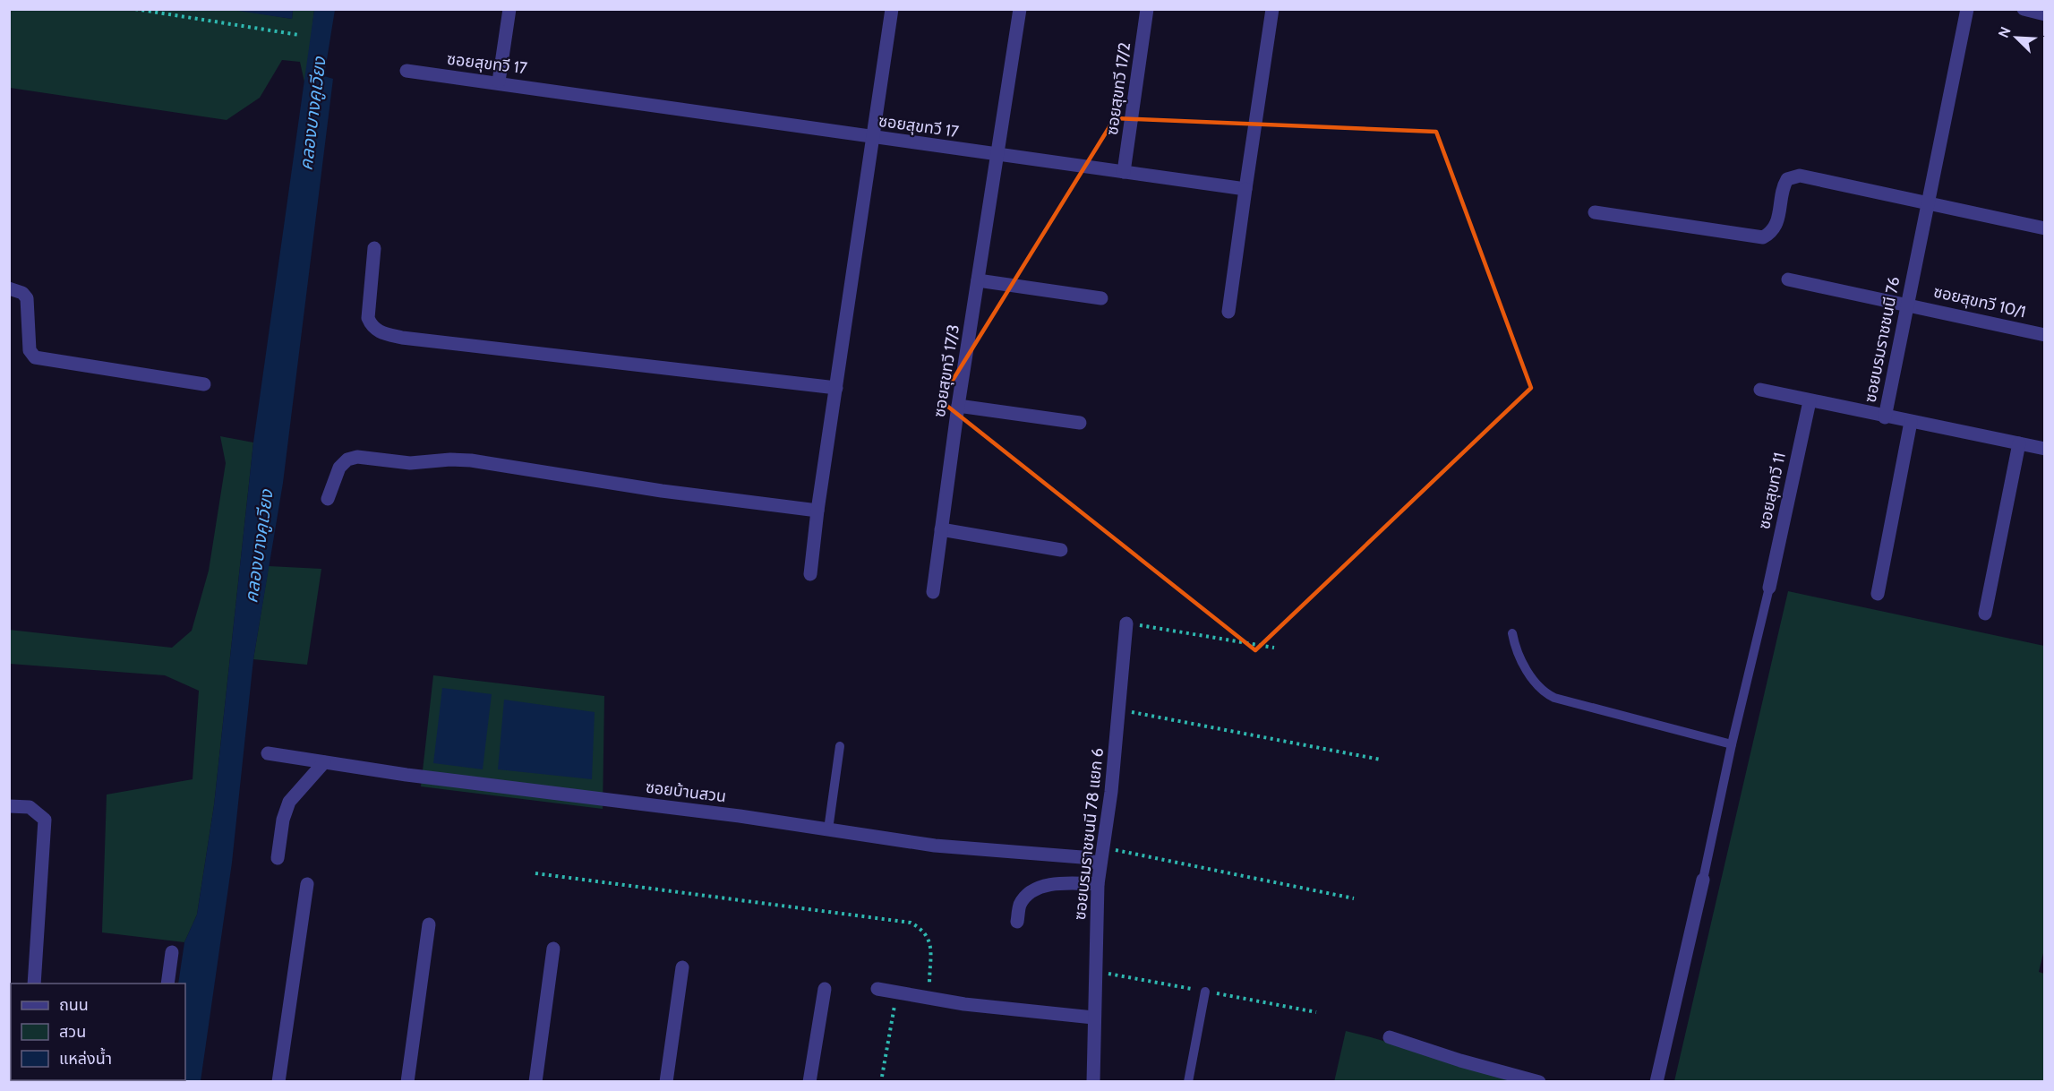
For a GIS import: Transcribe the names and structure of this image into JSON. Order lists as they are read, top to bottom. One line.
{"streets":{"street":["ซอยสุขทวี 17","ซอยสุขทวี 17/2","ซอยสุขทวี 10/1","ซอยบรมราชชนนี 76","ซอยสุขทวี 17/3","ซอยสุขทวี 11","ซอยบ้านสวน","ซอยบรมราชชนนี 78 แยก 6"]},"crossings":[["ซอยสุขทวี 17","ซอยสุขทวี 17/2"],["ซอยสุขทวี 17","ซอยสุขทวี 17/3"],["ซอยสุขทวี 10/1","ซอยบรมราชชนนี 76"],["ซอยบ้านสวน","ซอยบรมราชชนนี 78 แยก 6"]],"water":["คลองบางคูเวียง"],"legend":["ถนน","สวน","แหล่งน้ำ"],"north":"top left"}
